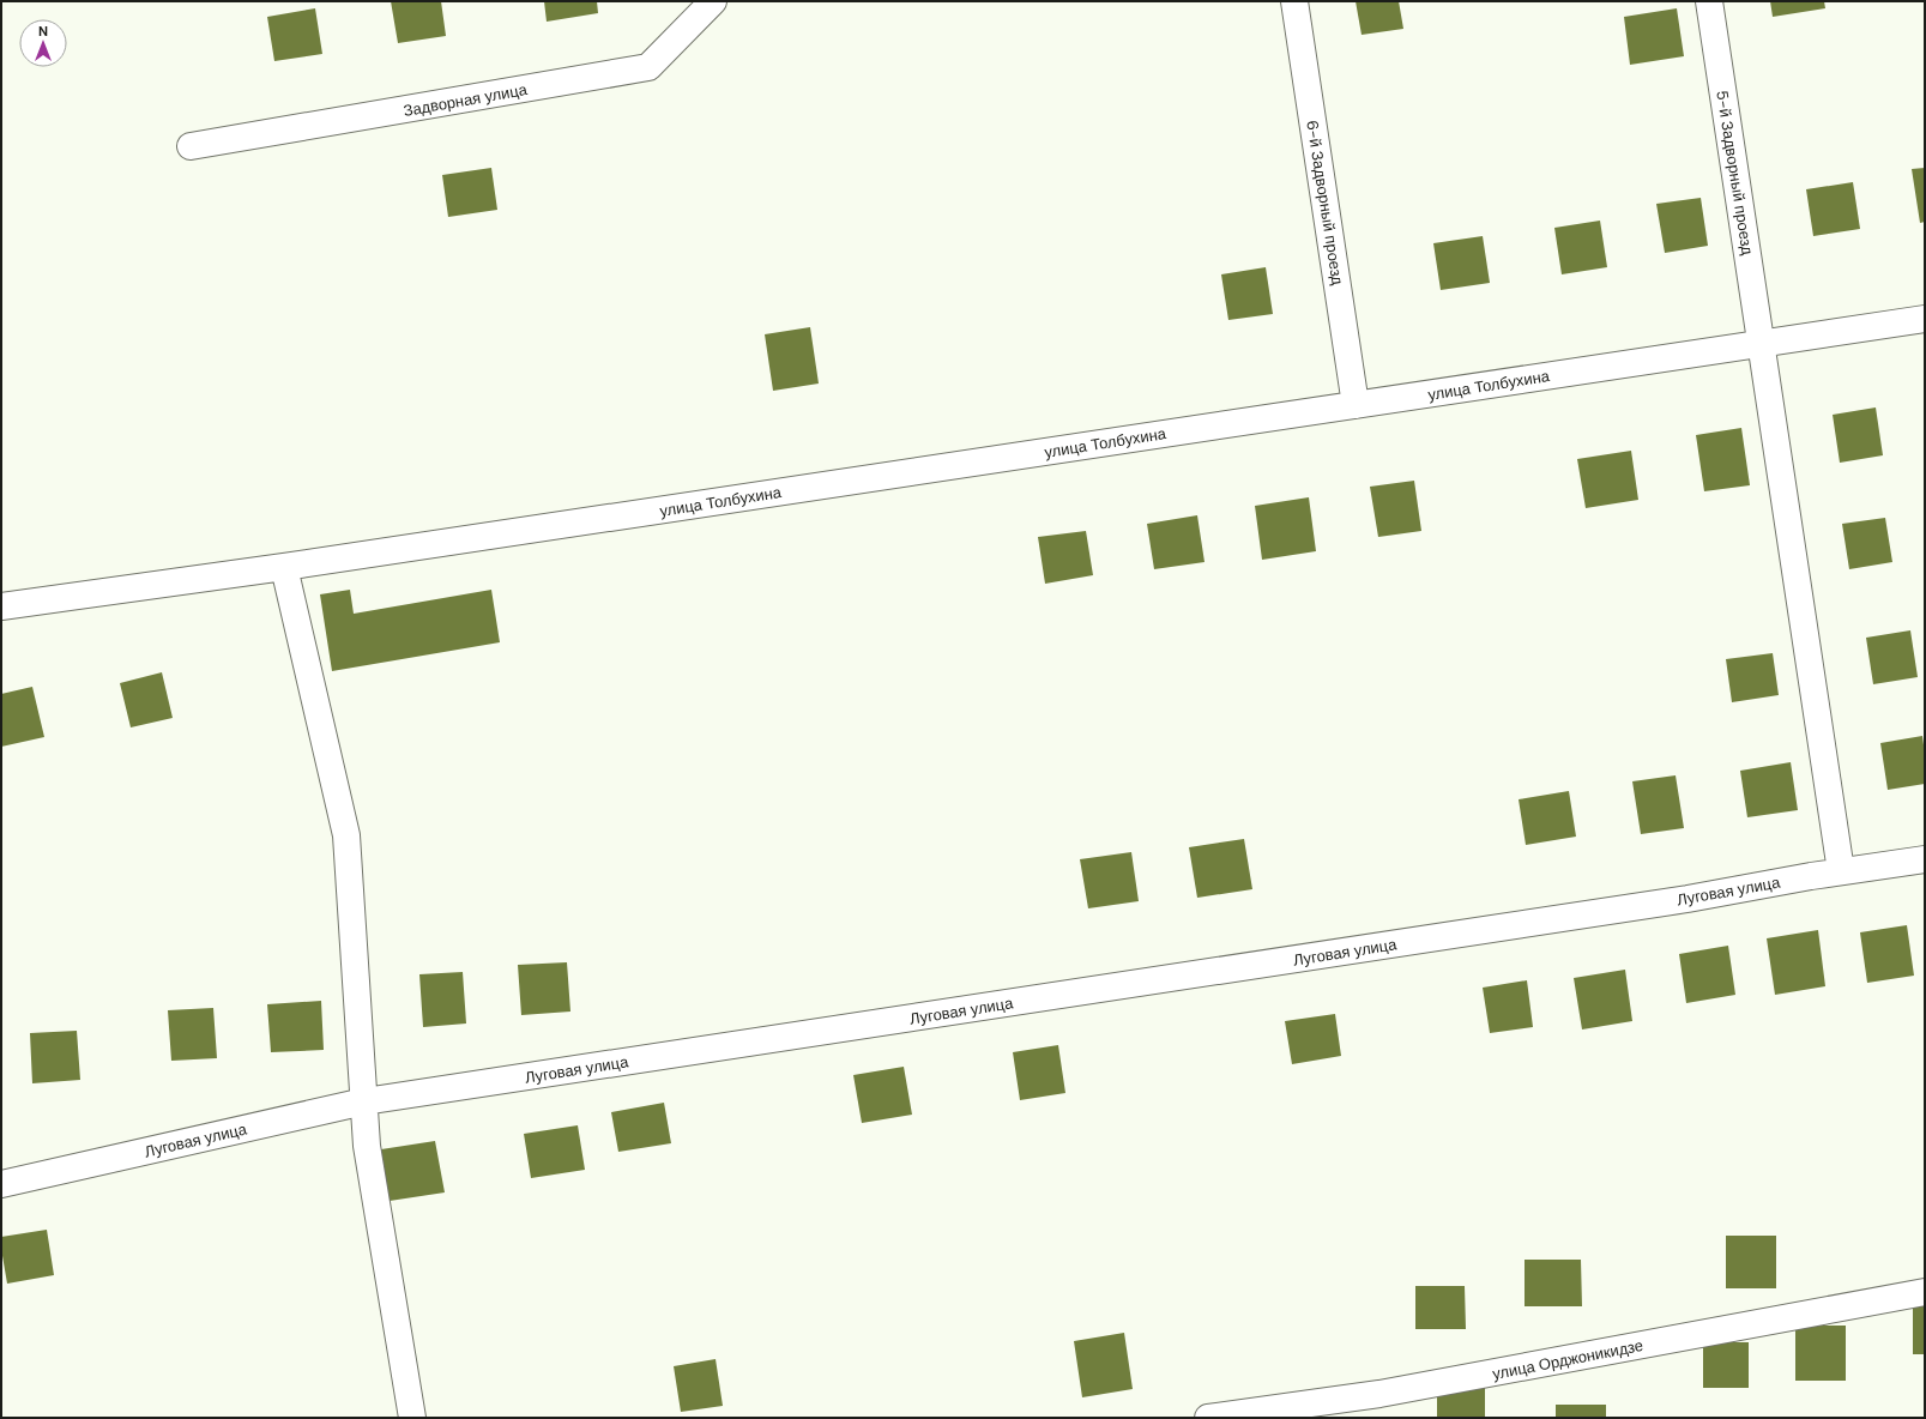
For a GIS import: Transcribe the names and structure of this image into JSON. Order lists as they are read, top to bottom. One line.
{"streets":{"street":["Задворная улица","5-й Задворный проезд","6-й Задворный проезд","улица Толбухина","Луговая улица","улица Орджоникидзе"]},"crossings":[["5-й Задворный проезд","улица Толбухина"],["5-й Задворный проезд","Луговая улица"],["6-й Задворный проезд","улица Толбухина"]],"north":"top"}
